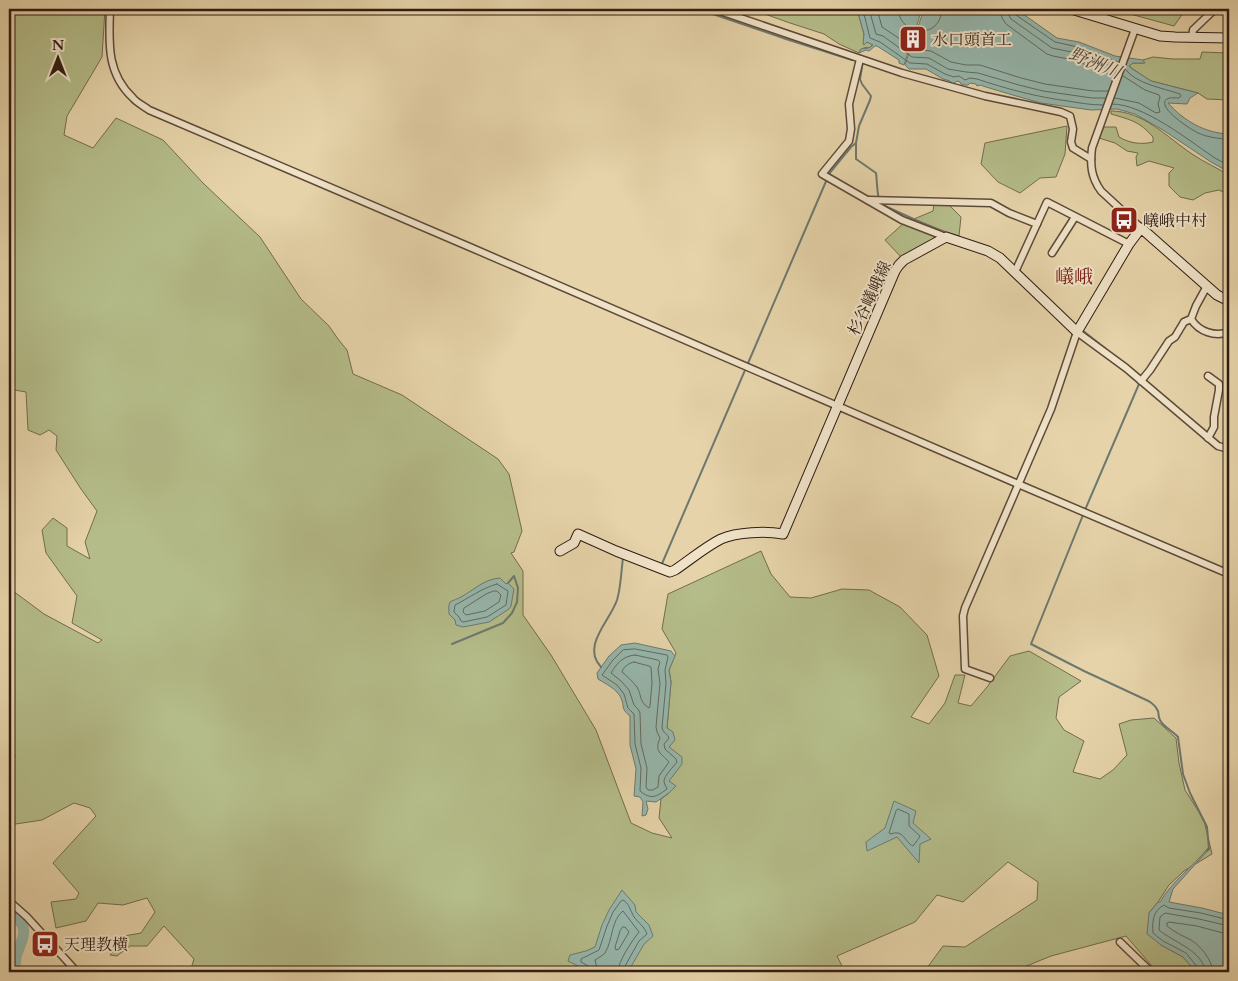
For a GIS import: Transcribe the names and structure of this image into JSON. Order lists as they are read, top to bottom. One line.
{"streets":{"main road":["杉谷嶬峨線"]},"districts":["嶬峨"],"water":["野洲川"],"places":{"building":["水口頭首工"],"bus stop":["嶬峨中村","天理教横"]},"north":"top"}
